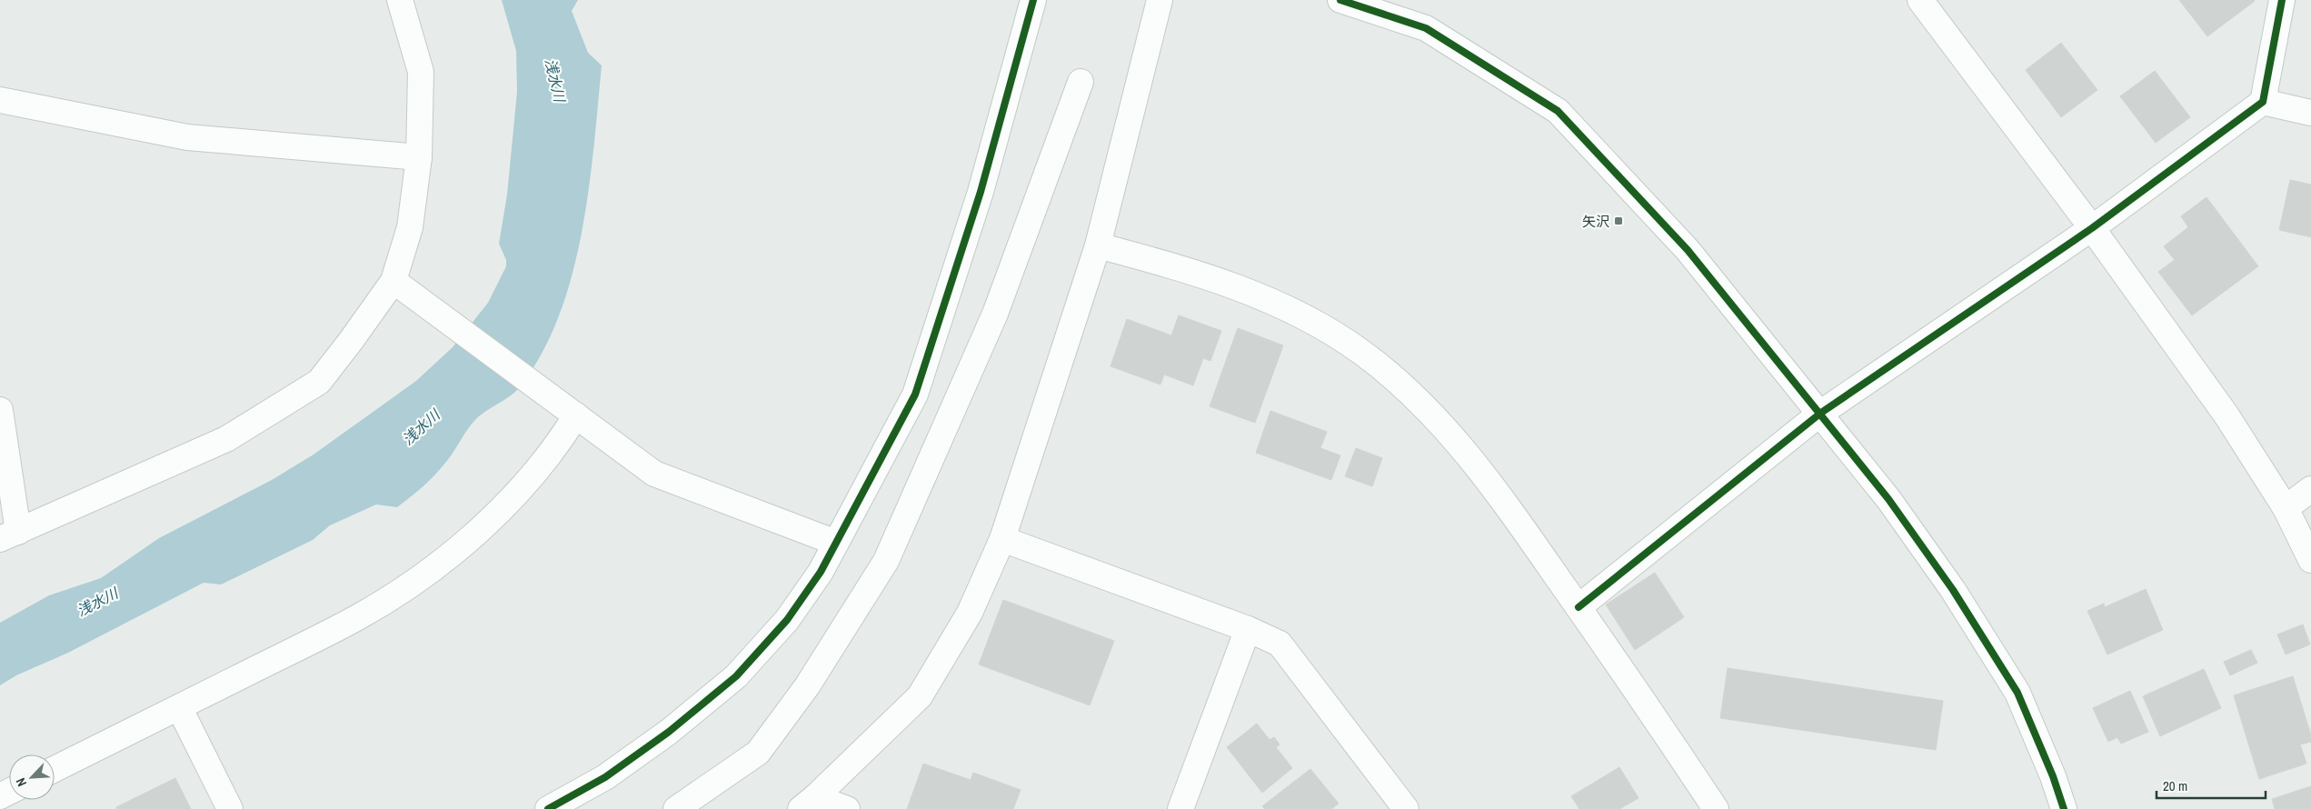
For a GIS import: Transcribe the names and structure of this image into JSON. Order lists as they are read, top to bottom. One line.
{"water":["浅水川"],"places":{"transit":["矢沢"]},"scale_bar":"20 m","north":"bottom left"}
